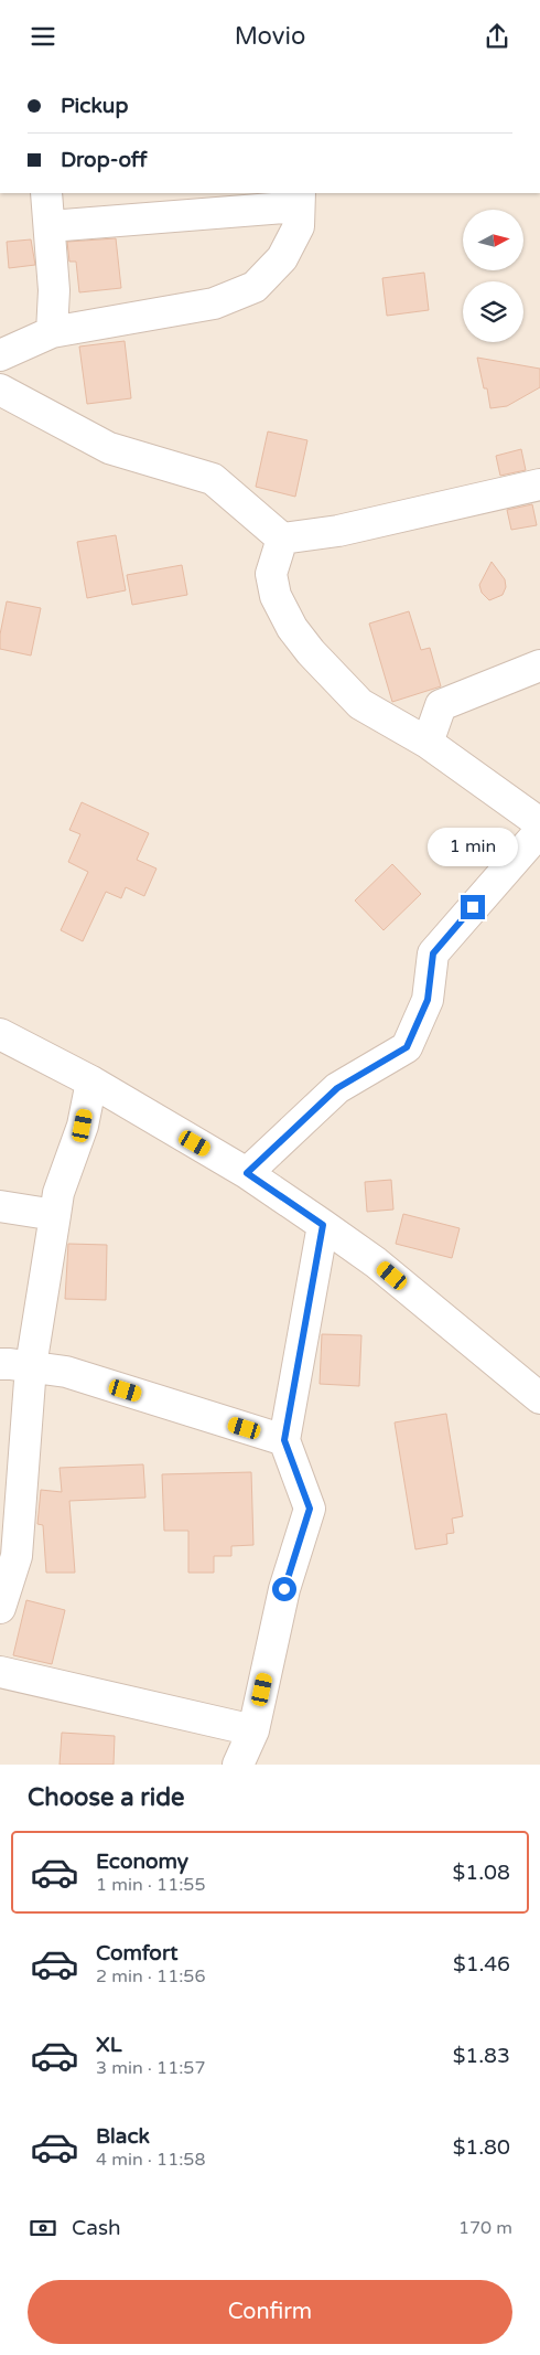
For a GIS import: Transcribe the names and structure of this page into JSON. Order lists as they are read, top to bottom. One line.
{"north":"right","page":{"header":"Movio","banner":["Pickup","Drop-off"],"bubble":"1 min","heading":"Choose a ride","list":[{"name":"Economy","note":"1 min · 11:55","value":"$1.08"},{"name":"Comfort","note":"2 min · 11:56","value":"$1.46"},{"name":"XL","note":"3 min · 11:57","value":"$1.83"},{"name":"Black","note":"4 min · 11:58","value":"$1.80"}],"pay":["Cash","170 m"],"buttons":"Confirm"}}
